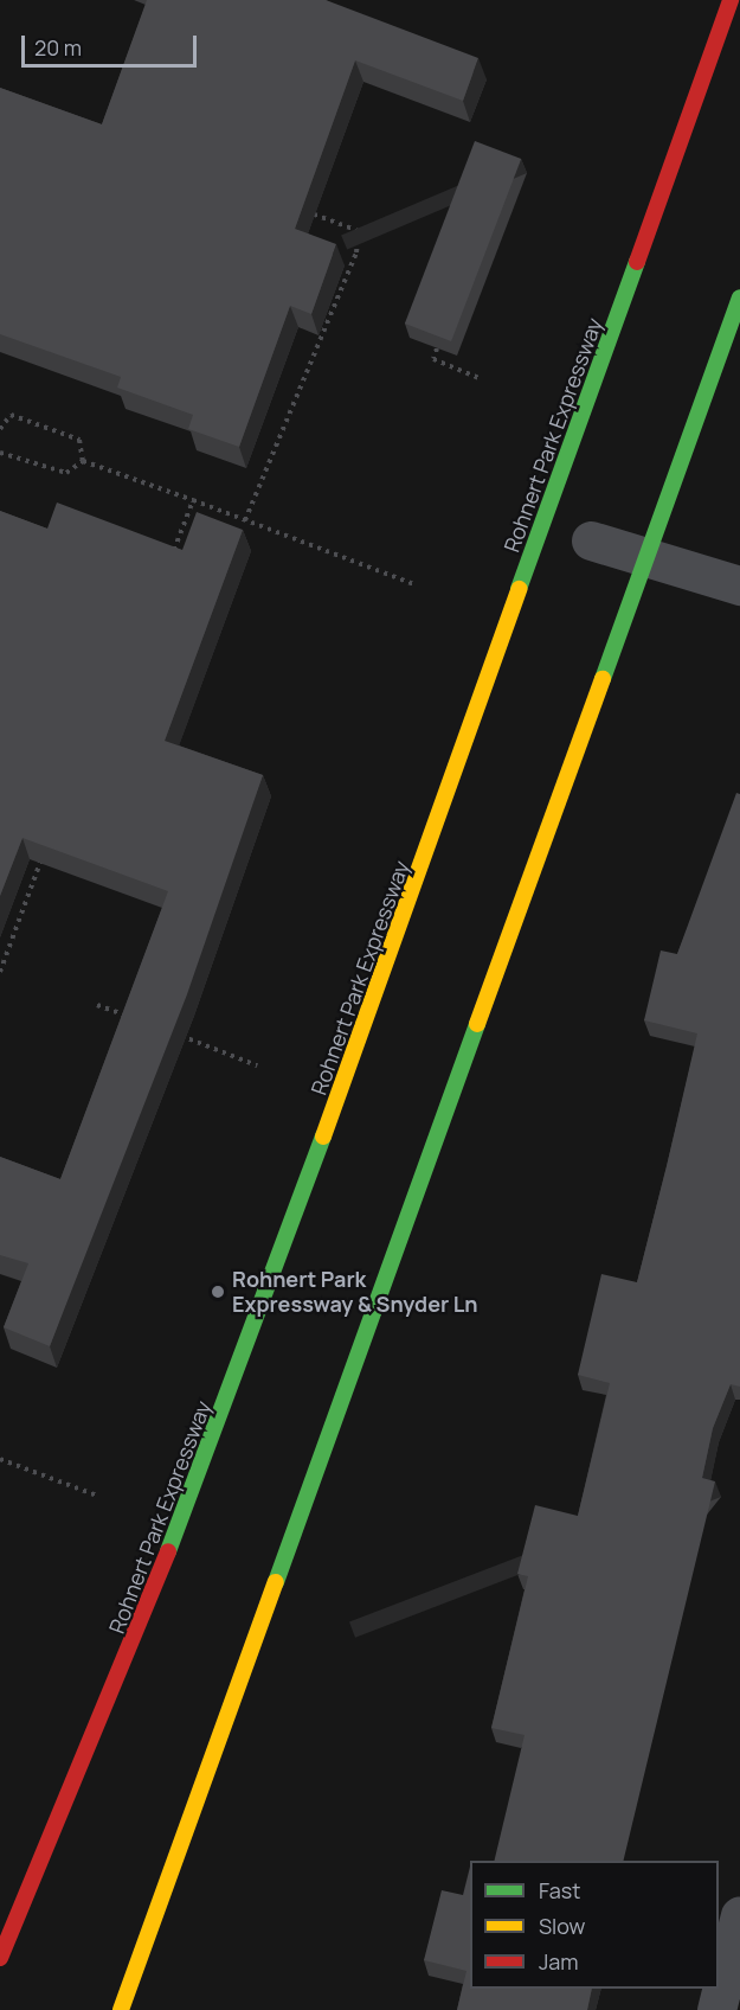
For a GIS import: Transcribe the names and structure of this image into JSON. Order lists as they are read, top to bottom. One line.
{"streets":{"main road":["Rohnert Park Expressway"]},"places":["Rohnert Park Expressway & Snyder Ln"],"legend":["Fast","Slow","Jam"],"scale_bar":"20 m"}
